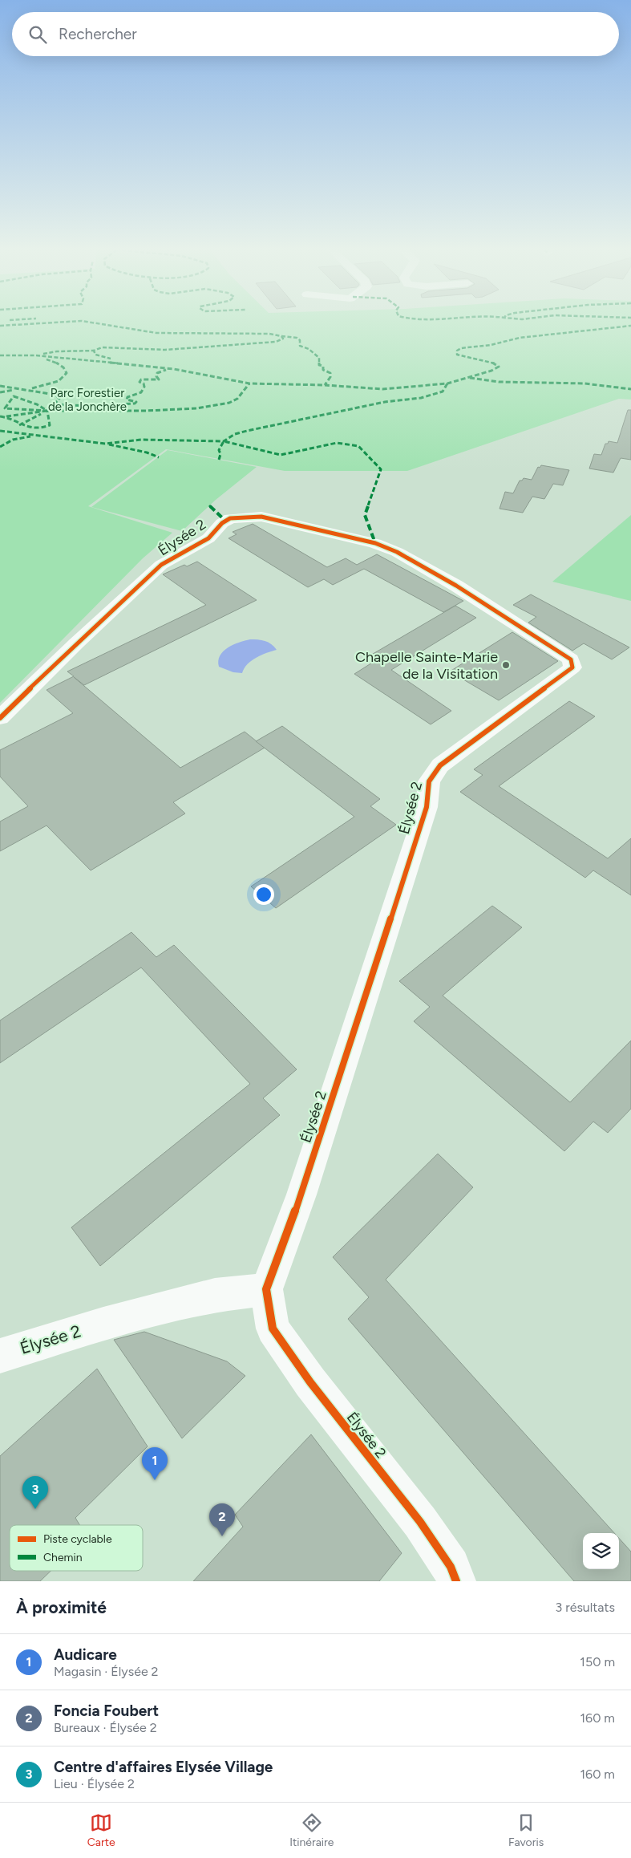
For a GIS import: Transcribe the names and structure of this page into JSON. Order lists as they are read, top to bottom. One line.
{"streets":{"street":["Élysée 2"]},"parks":["Parc Forestier de la Jonchère"],"places":["Chapelle Sainte-Marie de la Visitation"],"legend":["Piste cyclable","Chemin"],"page":{"search":"Rechercher","pins":["1","3","2"],"heading":["À proximité","3 résultats"],"list":[{"mark":"1","name":"Audicare","note":"Magasin · Élysée 2","value":"150 m"},{"mark":"2","name":"Foncia Foubert","note":"Bureaux · Élysée 2","value":"160 m"},{"mark":"3","name":"Centre d'affaires Elysée Village","note":"Lieu · Élysée 2","value":"160 m"}],"nav":["Carte","Itinéraire","Favoris"]}}
